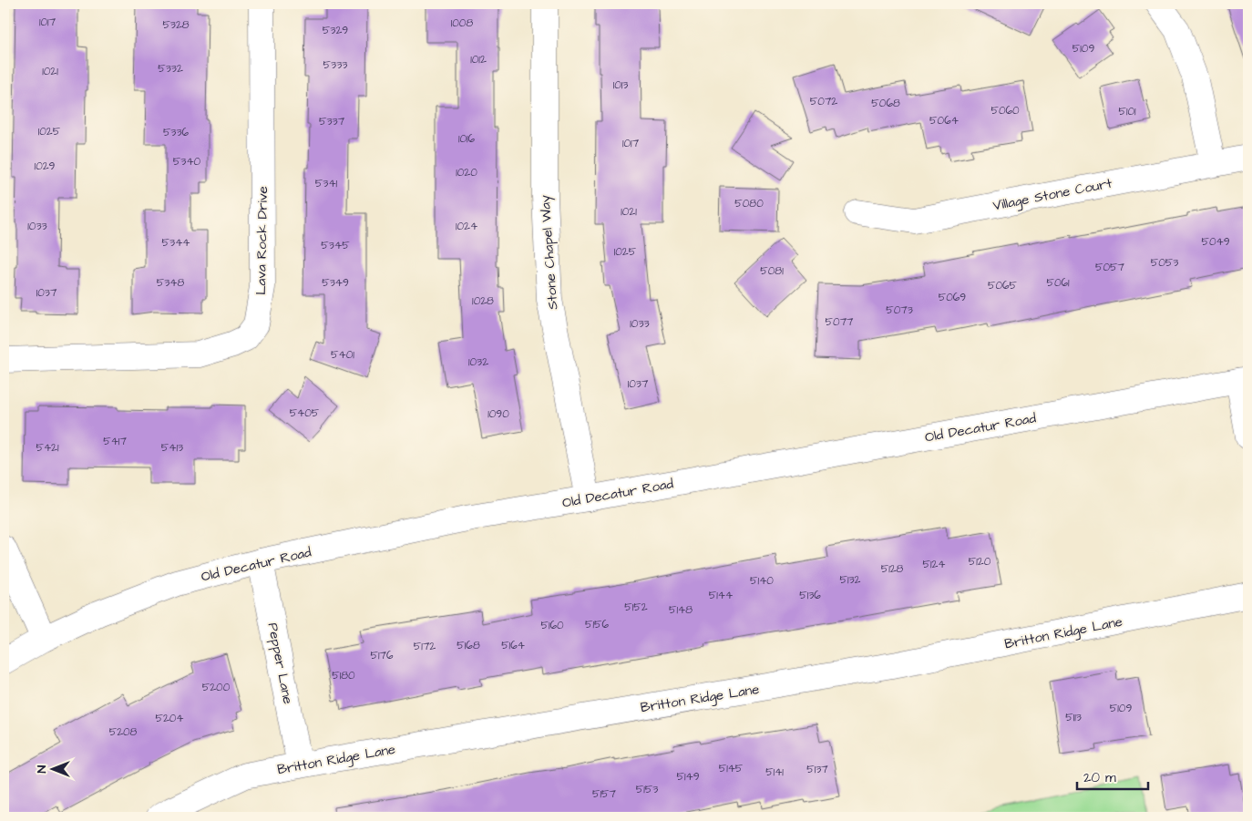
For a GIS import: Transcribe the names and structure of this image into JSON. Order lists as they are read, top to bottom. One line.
{"streets":{"street":["Village Stone Court","Lava Rock Drive","Stone Chapel Way","Old Decatur Road","Britton Ridge Lane","Pepper Lane"]},"crossings":[["Stone Chapel Way","Old Decatur Road"],["Old Decatur Road","Pepper Lane"],["Britton Ridge Lane","Pepper Lane"]],"house_numbers":["1017","1008","5328","5329","5109","1012","5333","5332","1021","1013","5072","5068","5060","5101","5064","5337","1025","5336","1016","1017","5340","1029","1020","5341","5080","1021","1033","1024","5049","5344","5345","1025","5053","5057","5081","5348","5349","5061","5065","1037","5069","1028","5073","5077","1033","5401","1032","1037","5405","1090","5417","5421","5413","5120","5124","5128","5132","5140","5144","5136","5152","5148","5156","5160","5168","5164","5172","5176","5180","5200","5109","5113","5204","5208","5145","5137","5141","5149","5153","5157"],"scale_bar":"20 m","north":"left"}
